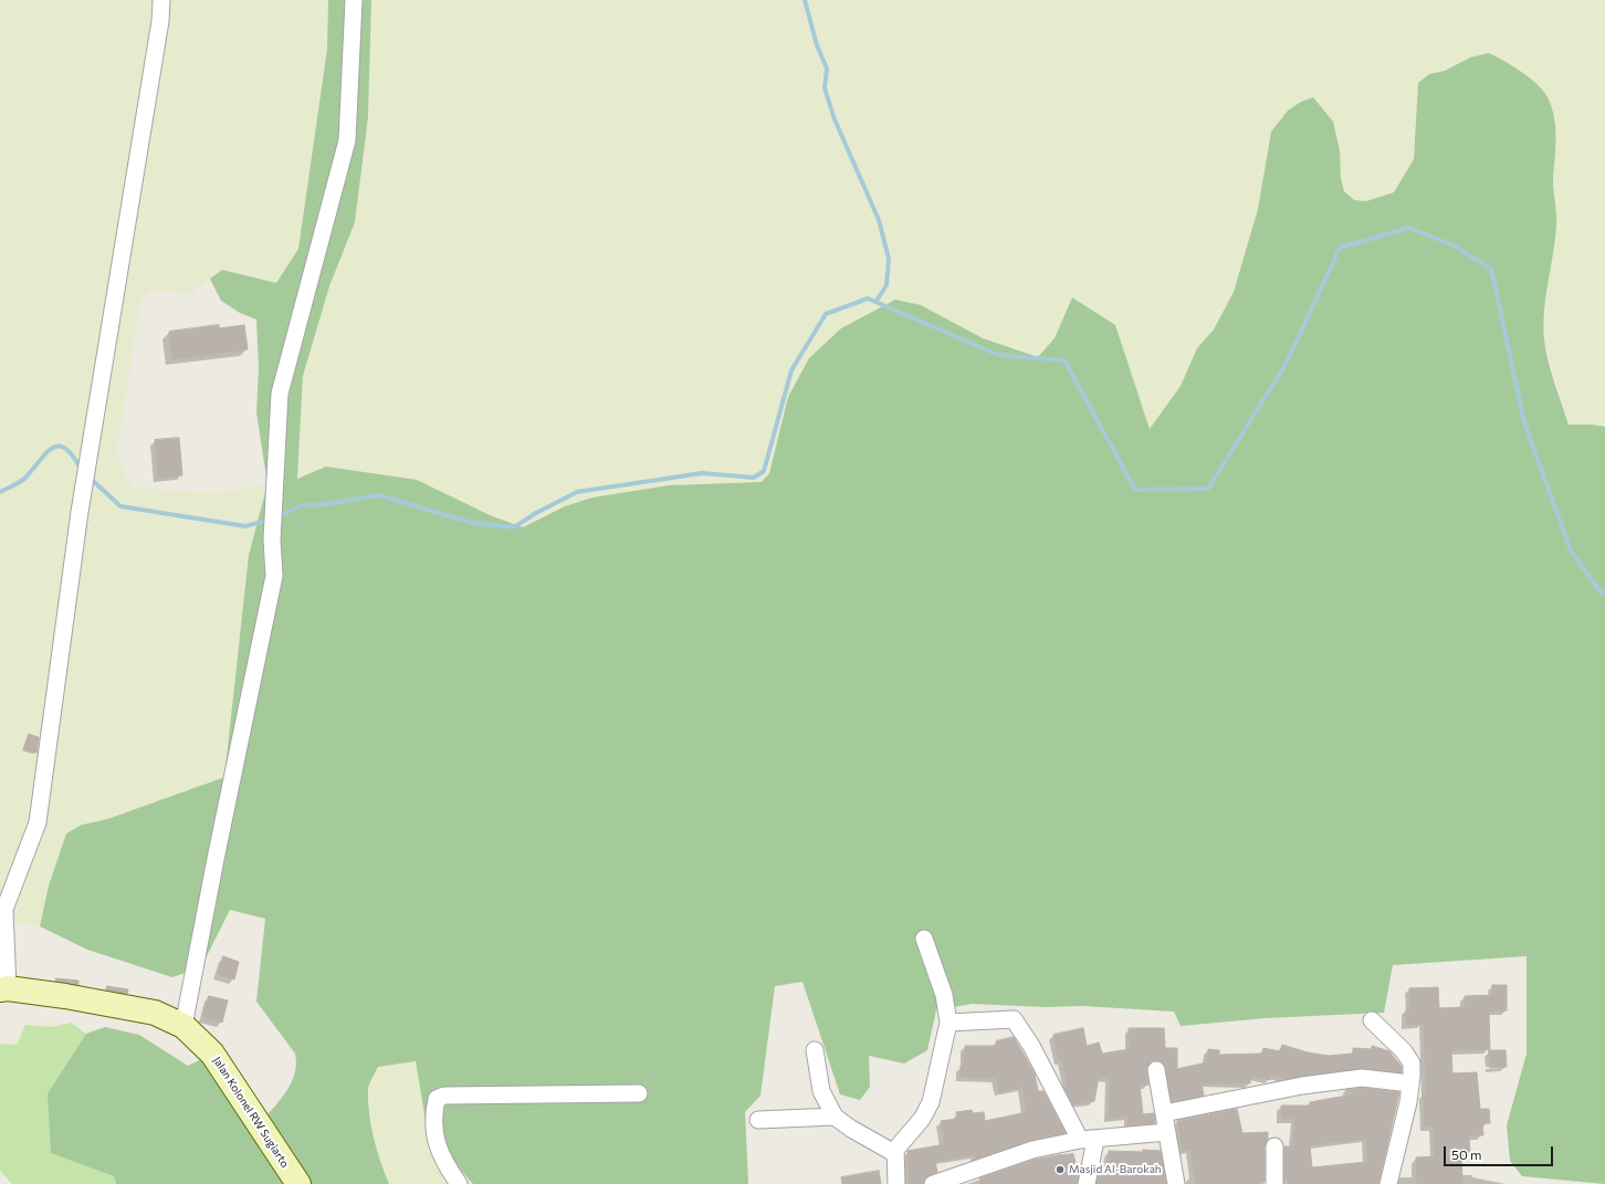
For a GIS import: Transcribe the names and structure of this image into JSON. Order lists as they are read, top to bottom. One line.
{"streets":{"main road":["Jalan Kolonel RW Sugiarto"]},"places":["Masjid Al-Barokah"],"scale_bar":"50 m"}
